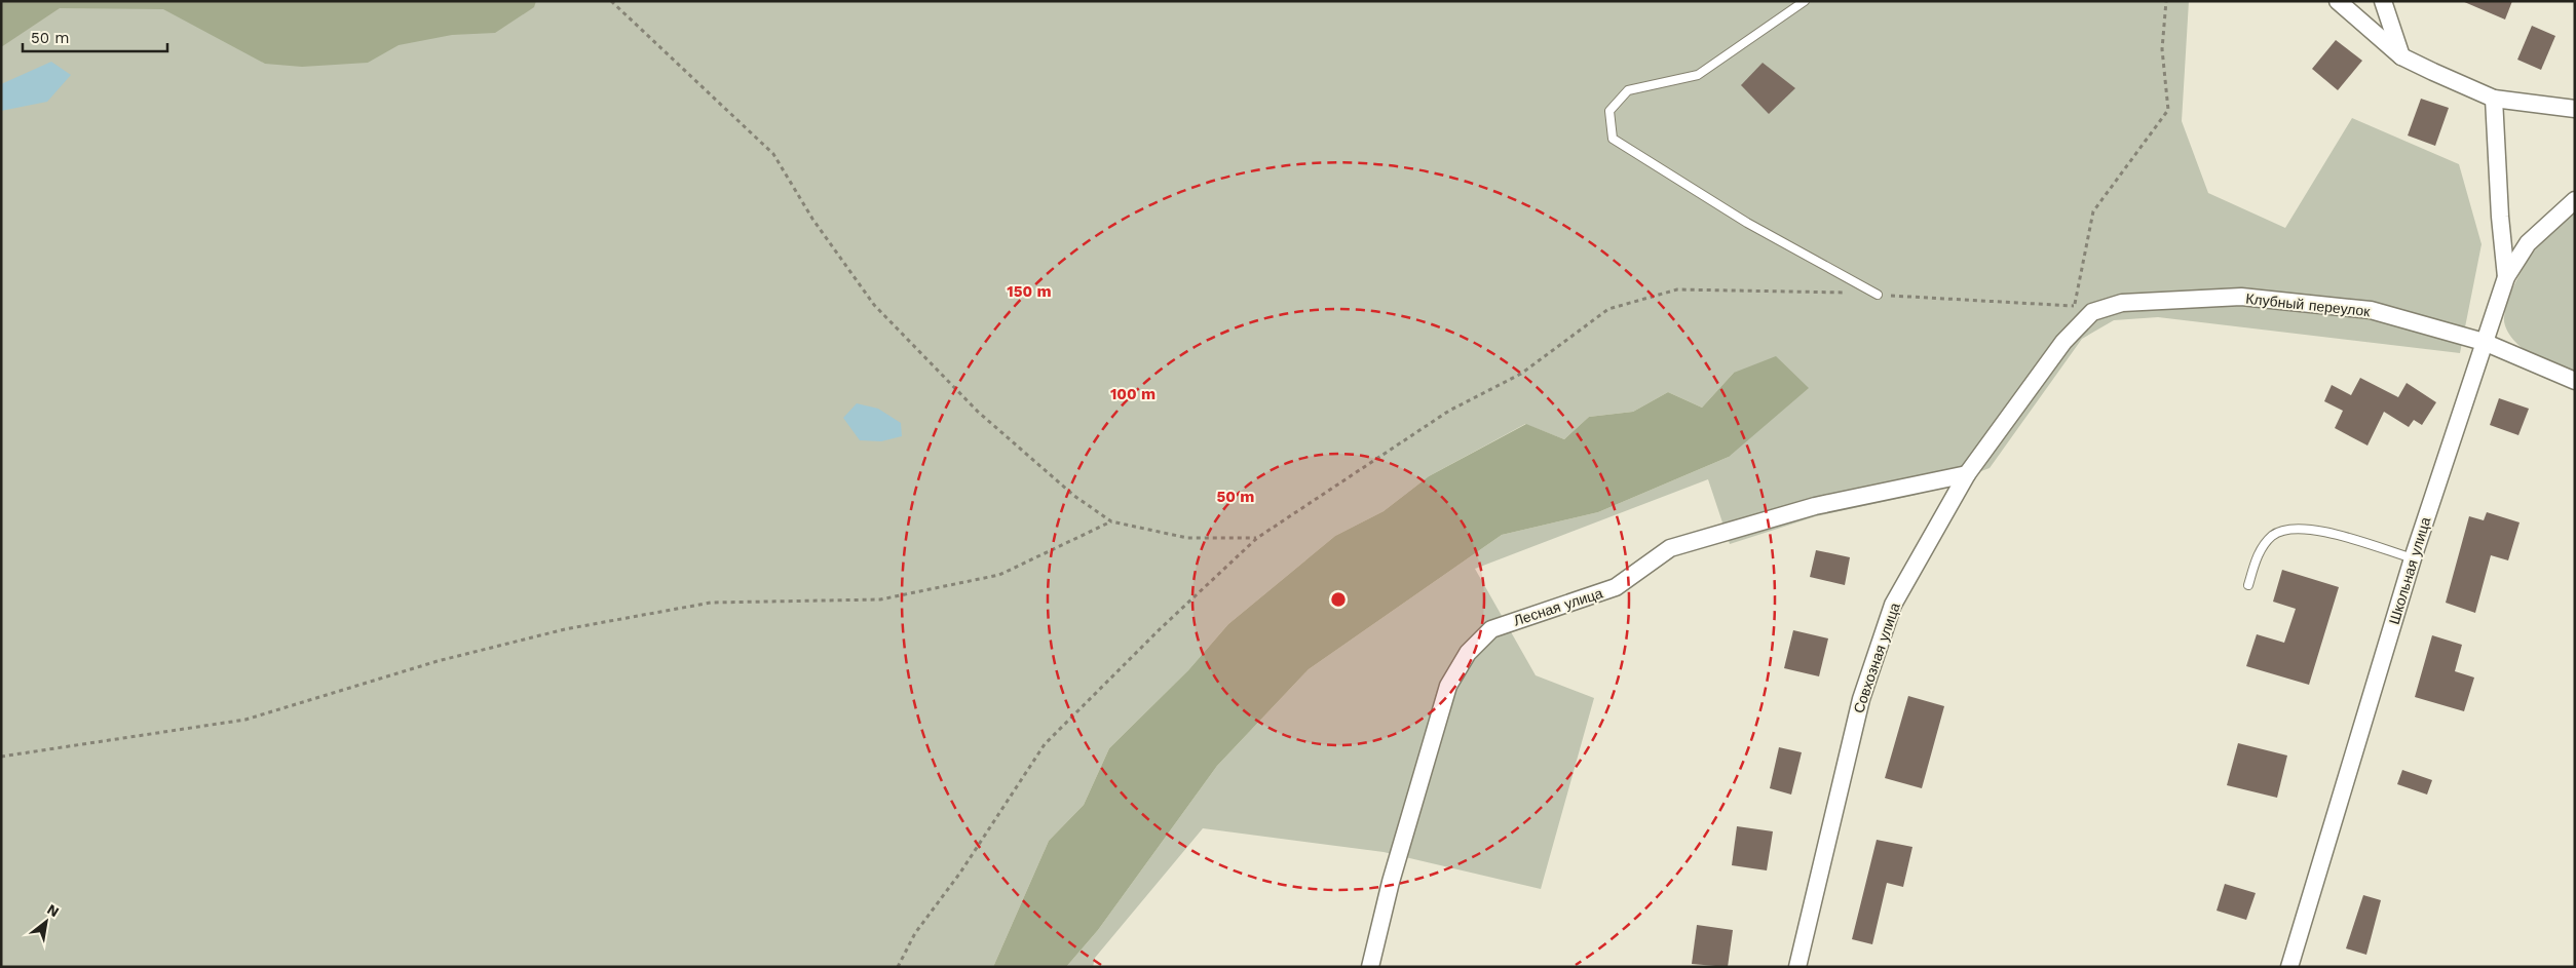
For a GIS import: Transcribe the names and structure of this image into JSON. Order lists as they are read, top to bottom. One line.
{"streets":{"street":["Клубный переулок","Школьная улица","Лесная улица","Совхозная улица"]},"crossings":[["Клубный переулок","Школьная улица"],["Клубный переулок","Совхозная улица"],["Лесная улица","Совхозная улица"]],"scale_bar":"50 m","north":"top right","rings":["150 m","100 m","50 m"]}
